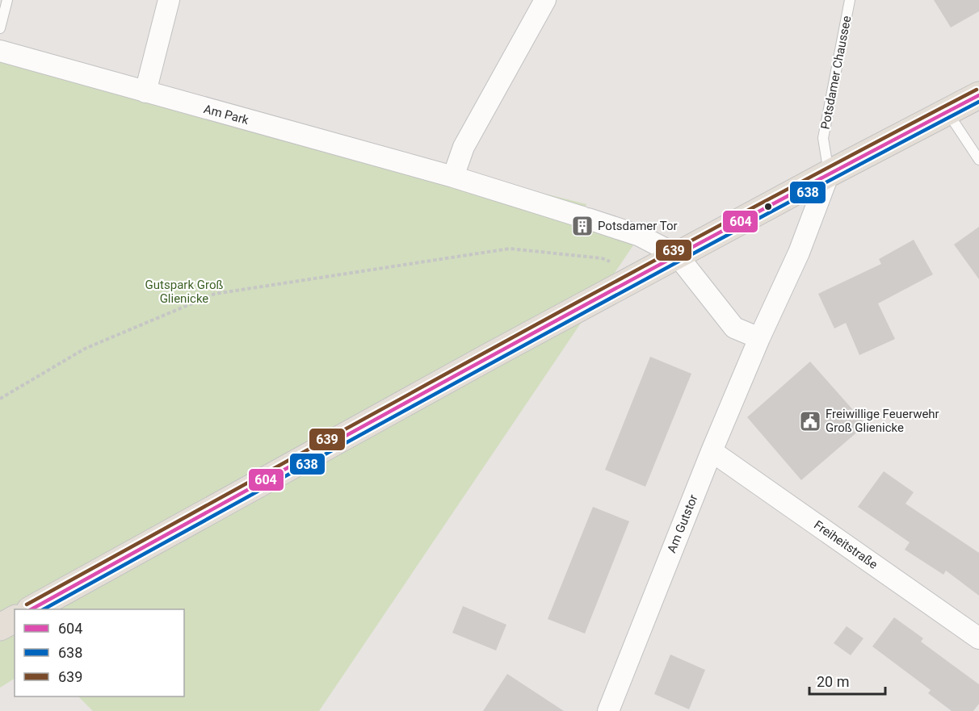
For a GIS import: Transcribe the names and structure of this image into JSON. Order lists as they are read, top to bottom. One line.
{"streets":{"street":["Am Park","Am Gutstor","Freiheitstraße"],"lane":["Potsdamer Chaussee"]},"crossings":[["Potsdamer Chaussee","Am Gutstor"],["Am Gutstor","Freiheitstraße"]],"parks":["Gutspark Groß Glienicke"],"places":{"building":["Potsdamer Tor"],"public building":["Freiwillige Feuerwehr Groß Glienicke"]},"lines":["transit line 639","transit line 604","transit line 638"],"legend":["604","638","639"],"scale_bar":"20 m"}
